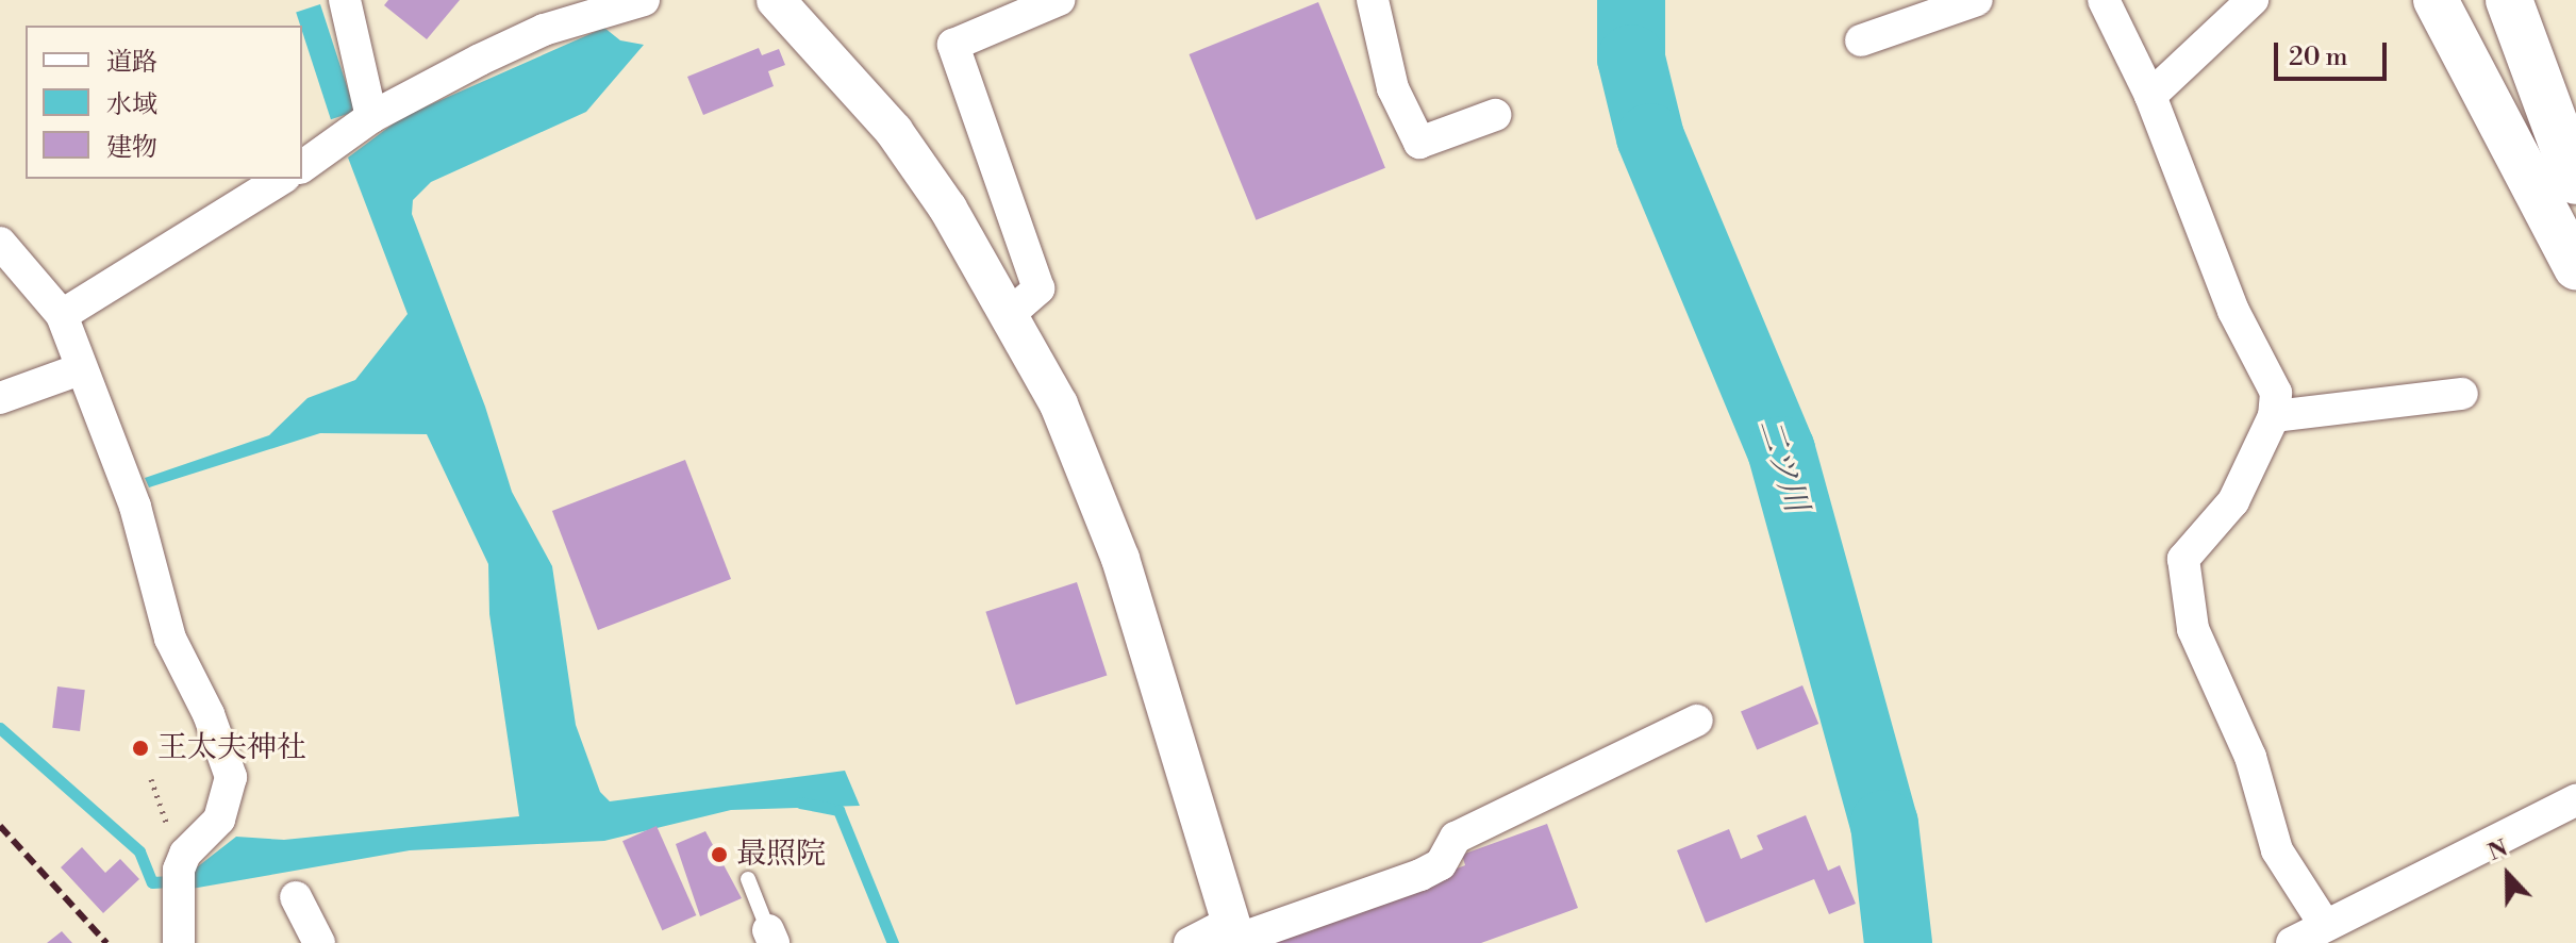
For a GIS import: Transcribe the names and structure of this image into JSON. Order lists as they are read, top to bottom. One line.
{"water":["二ツ川"],"places":["王太夫神社","最照院"],"legend":["道路","水域","建物"],"scale_bar":"20 m","north":"top"}
